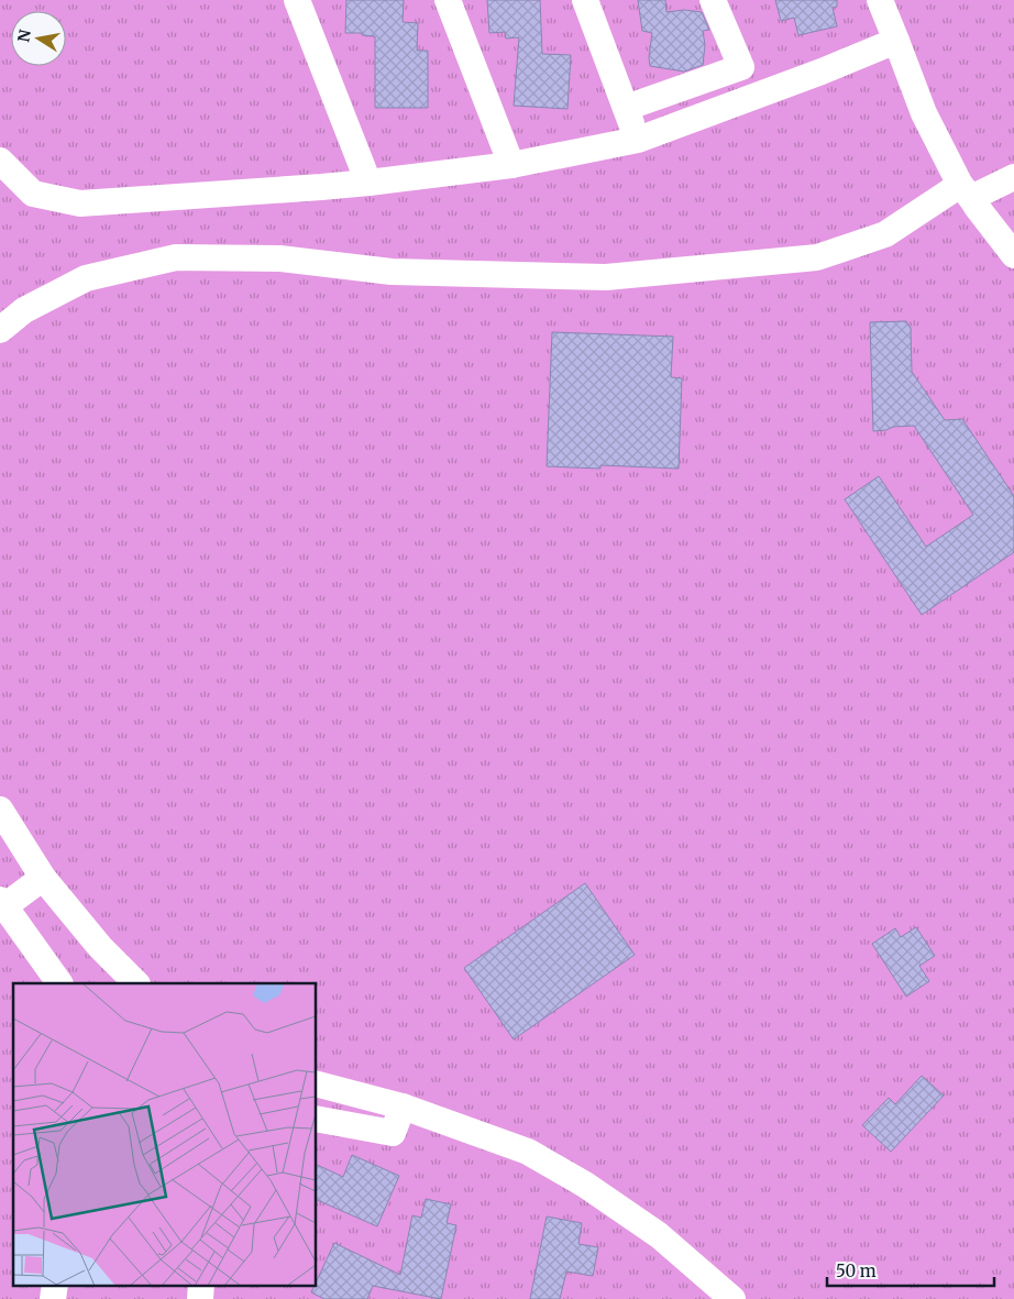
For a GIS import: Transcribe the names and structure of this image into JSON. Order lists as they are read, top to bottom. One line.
{"scale_bar":"50 m","north":"left"}
